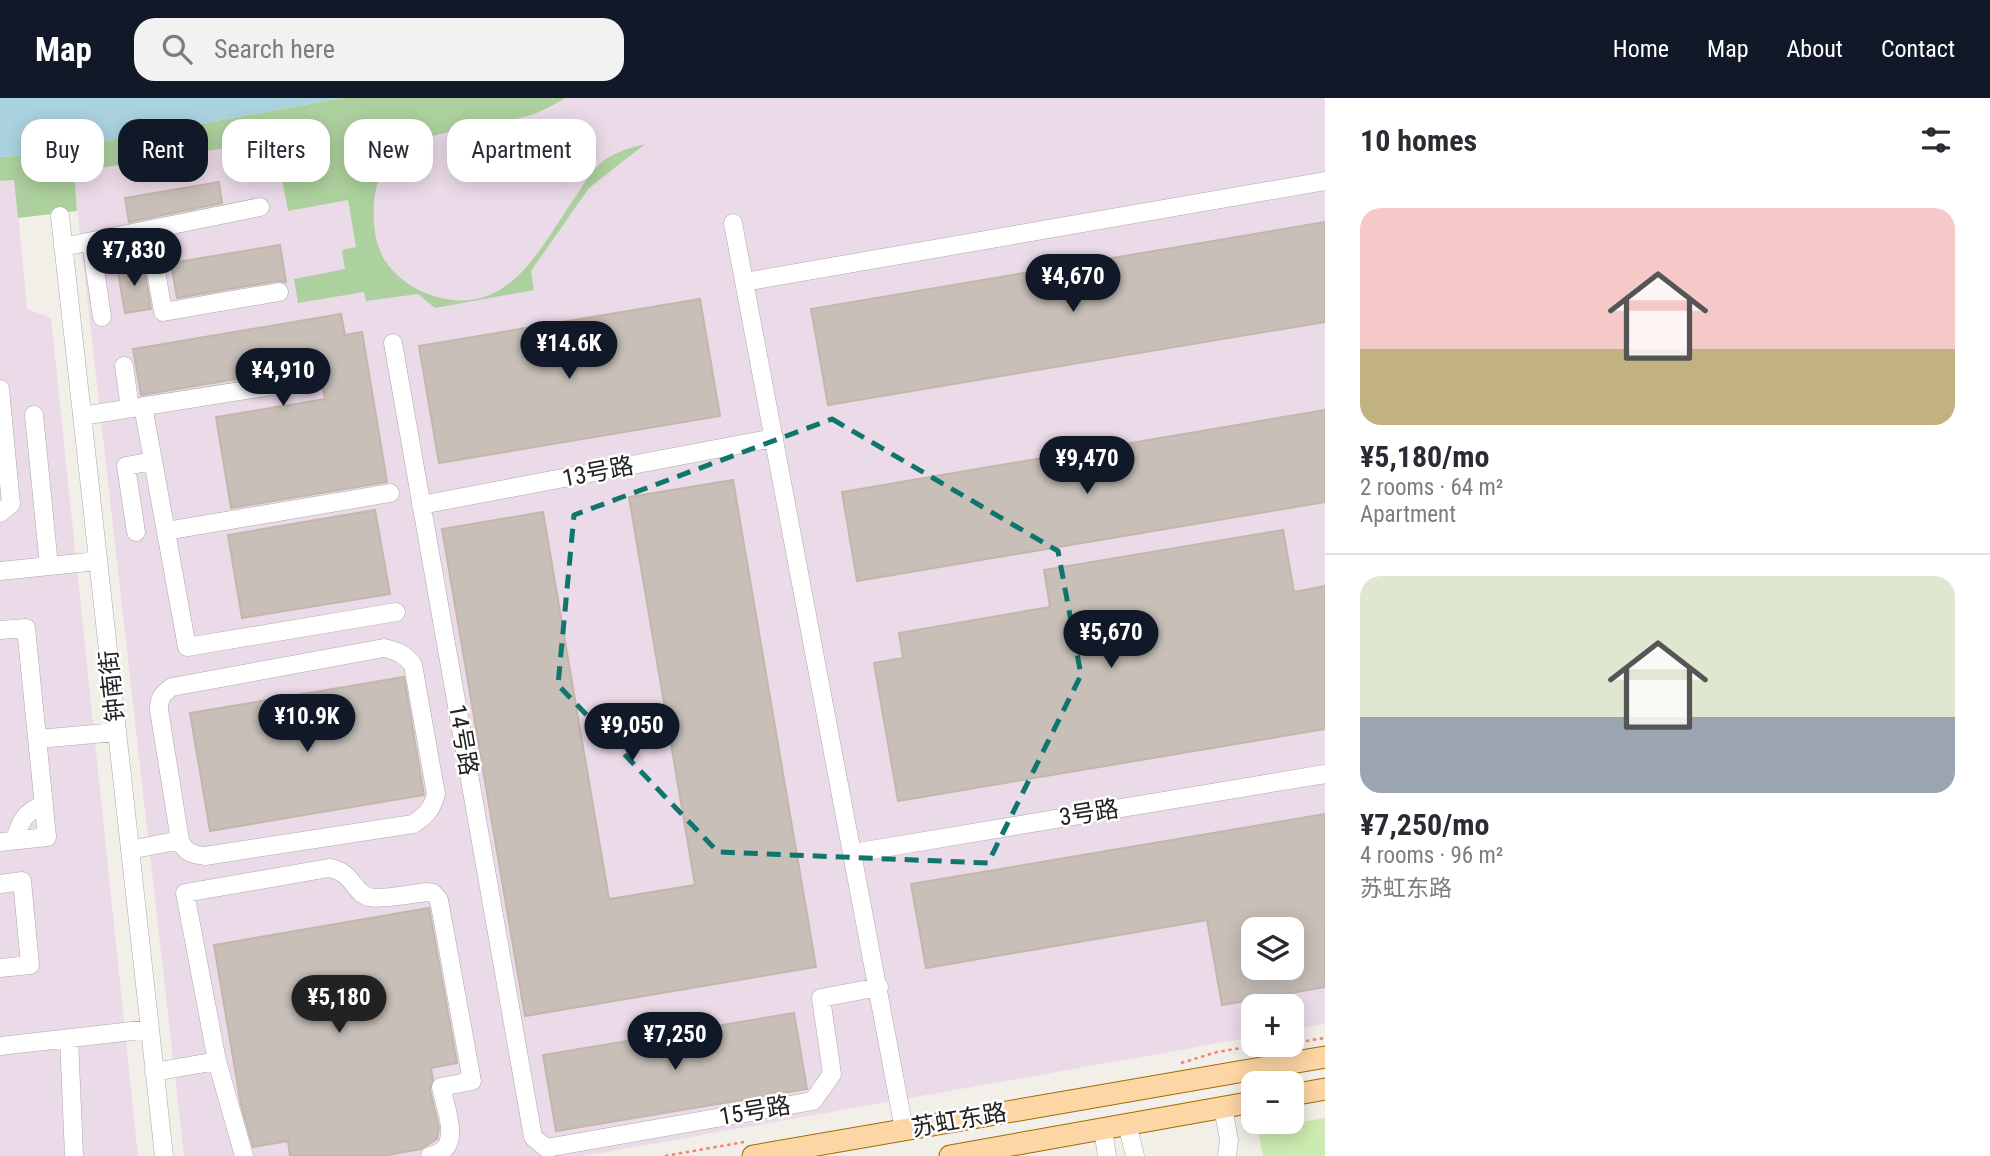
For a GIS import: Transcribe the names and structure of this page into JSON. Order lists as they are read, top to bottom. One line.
{"streets":{"main road":["苏虹东路"],"street":["13号路","钟南街","14号路","3号路","15号路"]},"crossings":[["13号路","14号路"],["14号路","15号路"]],"page":{"header":"Map","search":"Search here","nav":["Home","Map","About","Contact"],"heading":"10 homes","chip":["Buy","Rent","Filters","New","Apartment"],"list":[{"name":"¥5,180/mo","note":"2 rooms · 64 m² · Apartment"},{"name":"¥7,250/mo","note":"4 rooms · 96 m² · 苏虹东路"}],"price":["¥7,830","¥4,670","¥14.6K","¥4,910","¥9,470","¥5,670","¥10.9K","¥9,050","¥5,180","¥7,250"],"map_buttons":["+","−"]}}
